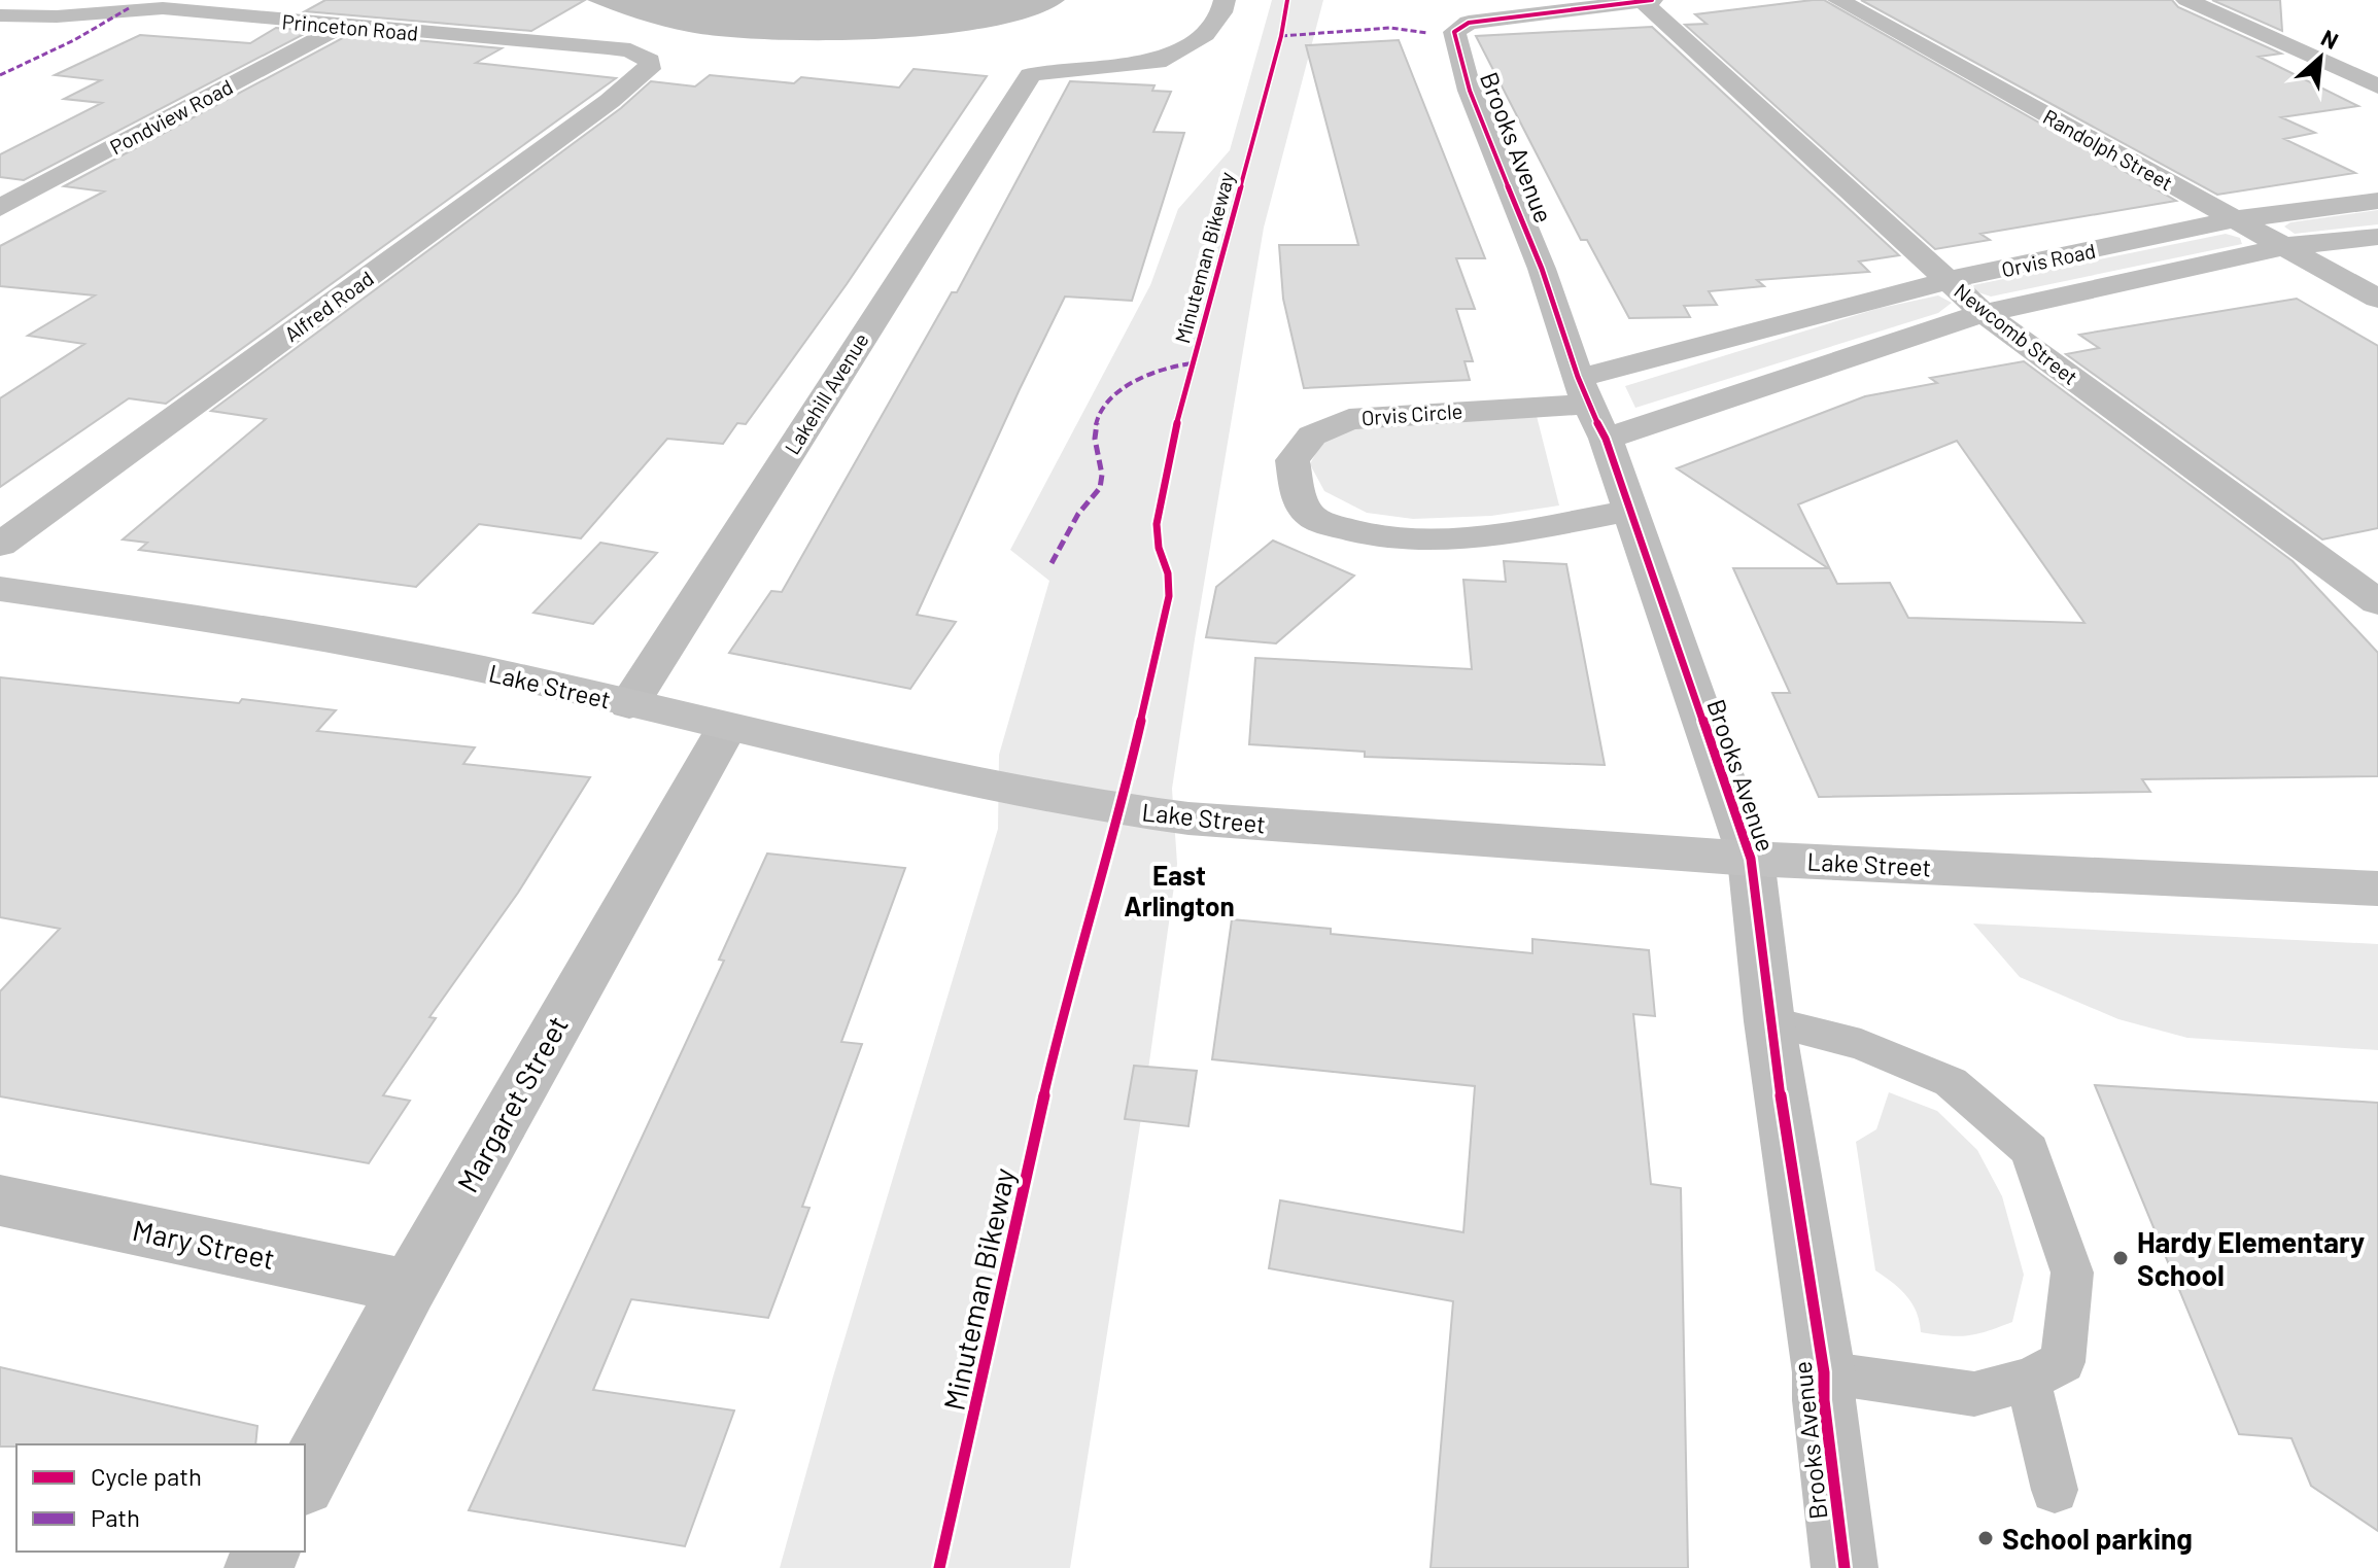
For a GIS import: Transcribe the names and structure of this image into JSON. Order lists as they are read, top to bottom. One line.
{"streets":{"main road":["Lake Street"],"street":["Princeton Road","Pondview Road","Brooks Avenue","Randolph Street","Orvis Road","Alfred Road","Newcomb Street","Lakehill Avenue","Orvis Circle","Margaret Street","Mary Street"],"cycle path":["Minuteman Bikeway"]},"crossings":[["Princeton Road","Pondview Road"],["Princeton Road","Alfred Road"],["Brooks Avenue","Orvis Road"],["Brooks Avenue","Newcomb Street"],["Brooks Avenue","Orvis Circle"],["Brooks Avenue","Lake Street"],["Randolph Street","Orvis Road"],["Orvis Road","Newcomb Street"],["Orvis Road","Orvis Circle"],["Lakehill Avenue","Lake Street"],["Lake Street","Margaret Street"],["Margaret Street","Mary Street"]],"districts":["East Arlington"],"places":["Hardy Elementary School","School parking"],"legend":["Cycle path","Path"],"north":"top right"}
